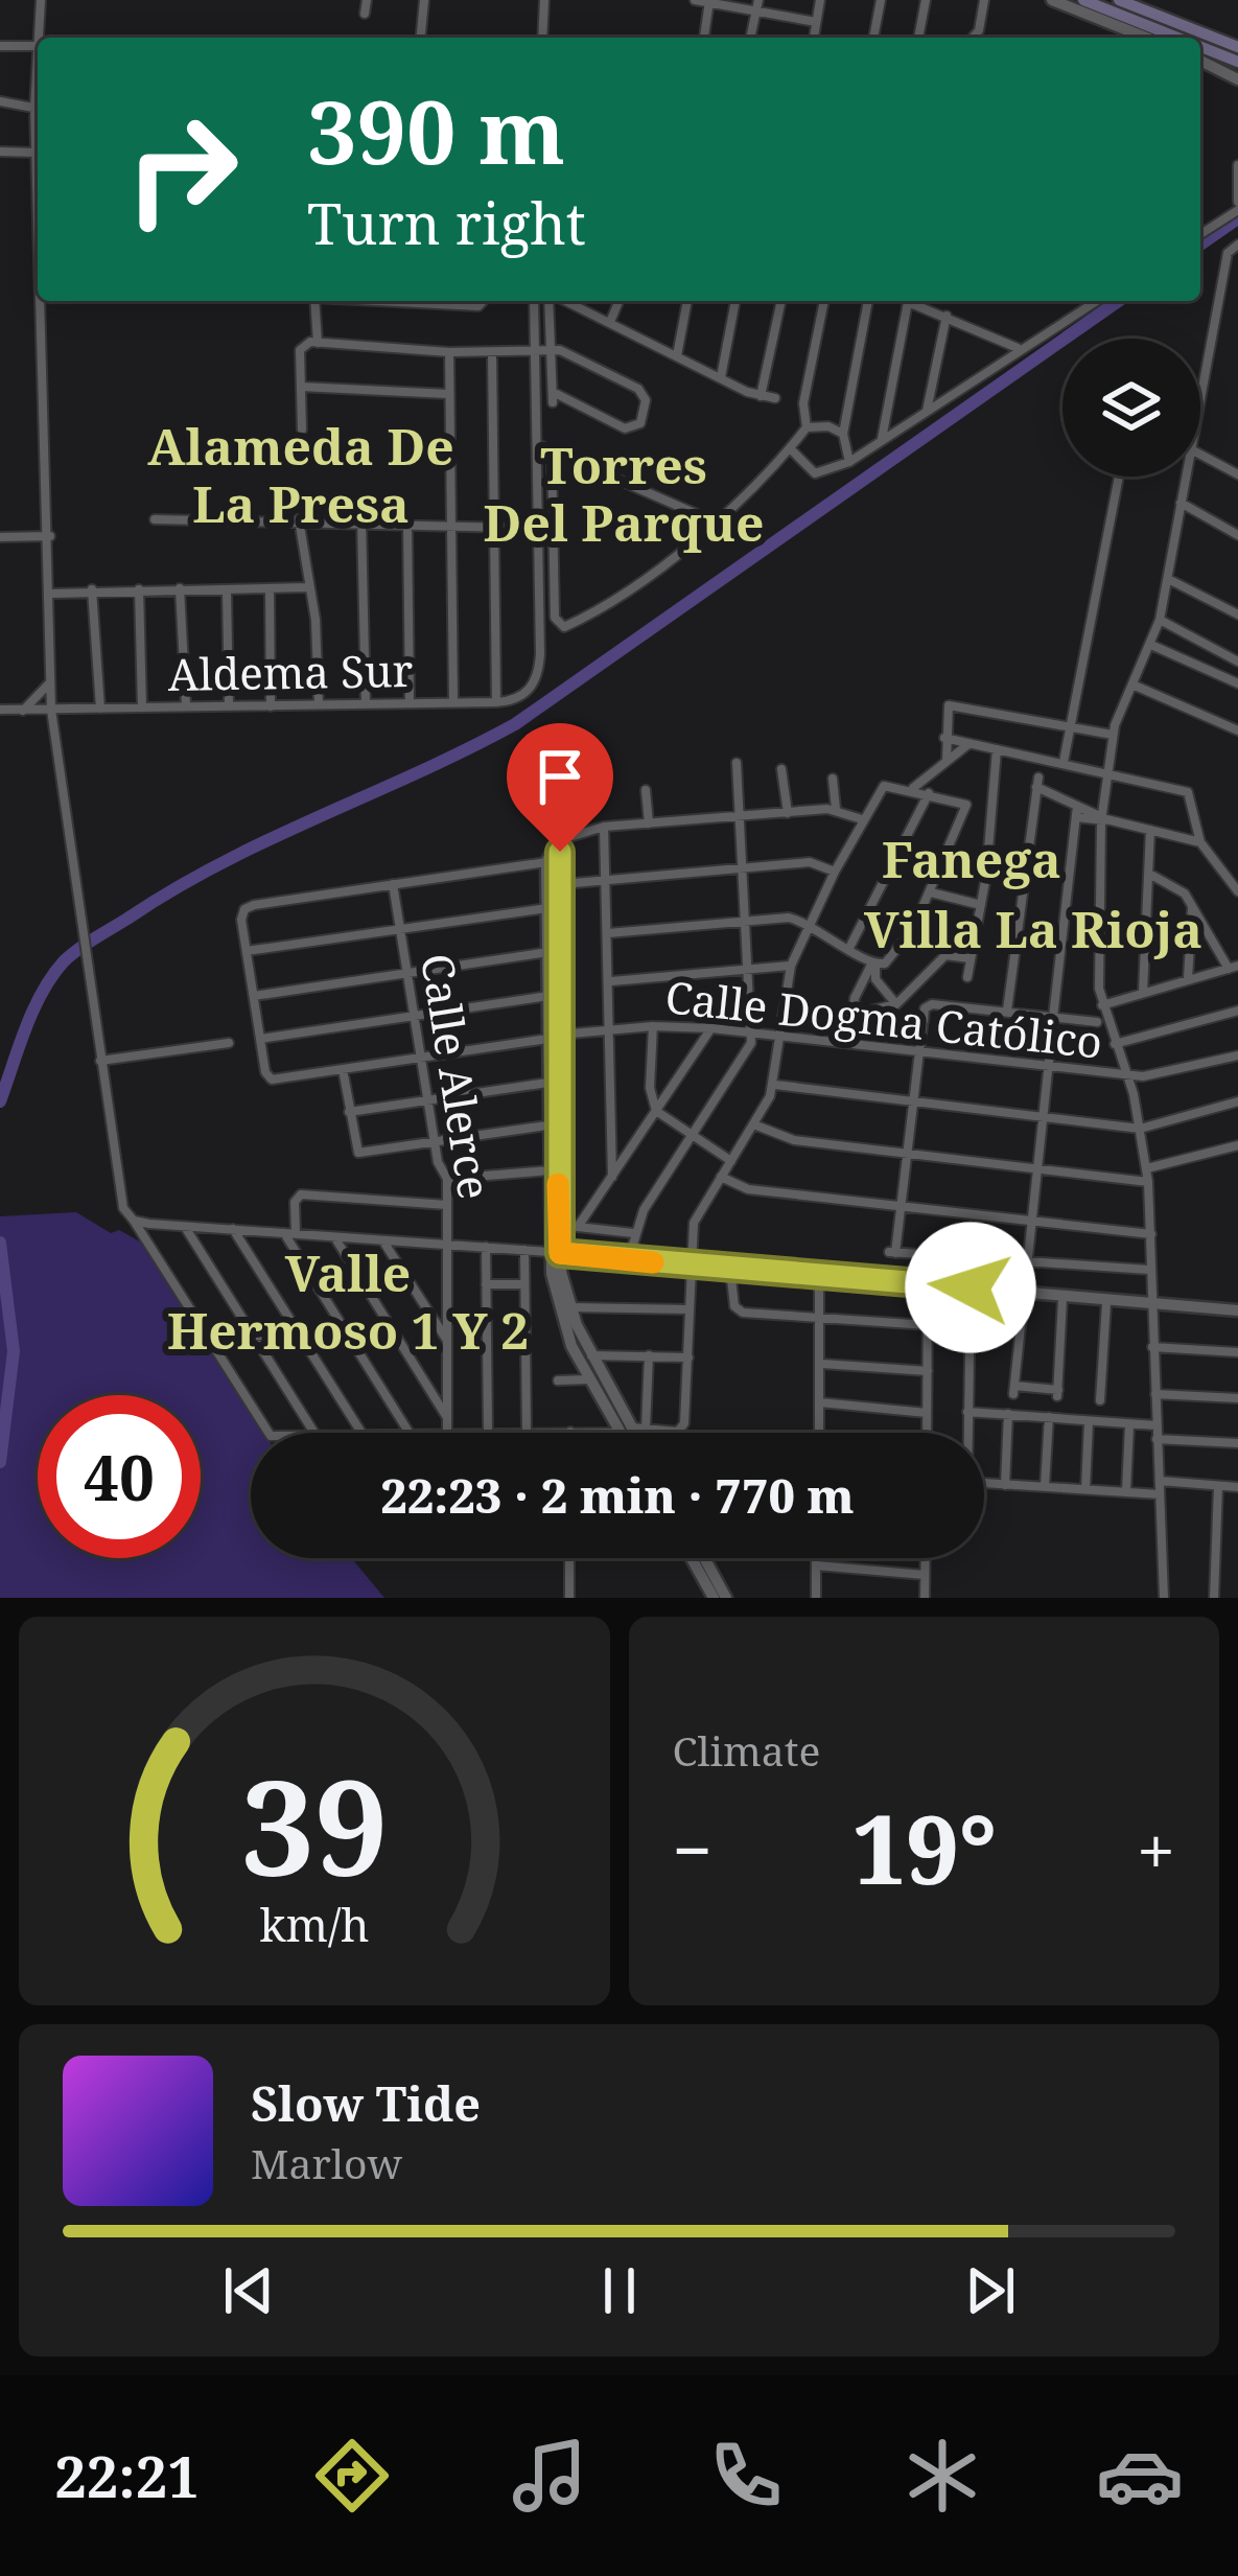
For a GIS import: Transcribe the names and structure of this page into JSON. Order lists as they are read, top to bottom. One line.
{"streets":{"street":["Aldema Sur","Calle Dogma Católico","Calle Alerce"]},"crossings":[["Calle Dogma Católico","Calle Alerce"]],"districts":["Alameda De La Presa","Torres Del Parque","Fanega","Villa La Rioja","Valle Hermoso 1 Y 2"],"page":{"turn":["390 m","Turn right"],"limit":"40","trip":"22:23 · 2 min · 770 m","tile":"Climate","heat":["−","19°","+"],"song":["Slow Tide","Marlow"],"tabs":"22:21","gauge":["39","km/h"]}}
